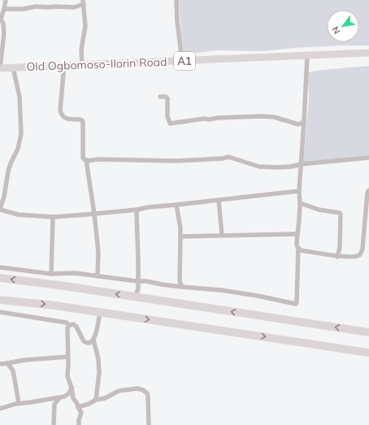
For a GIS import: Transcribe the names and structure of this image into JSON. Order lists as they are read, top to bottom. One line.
{"streets":{"highway":["A1","Old Ogbomoso-Ilorin Road"]},"north":"bottom left"}
